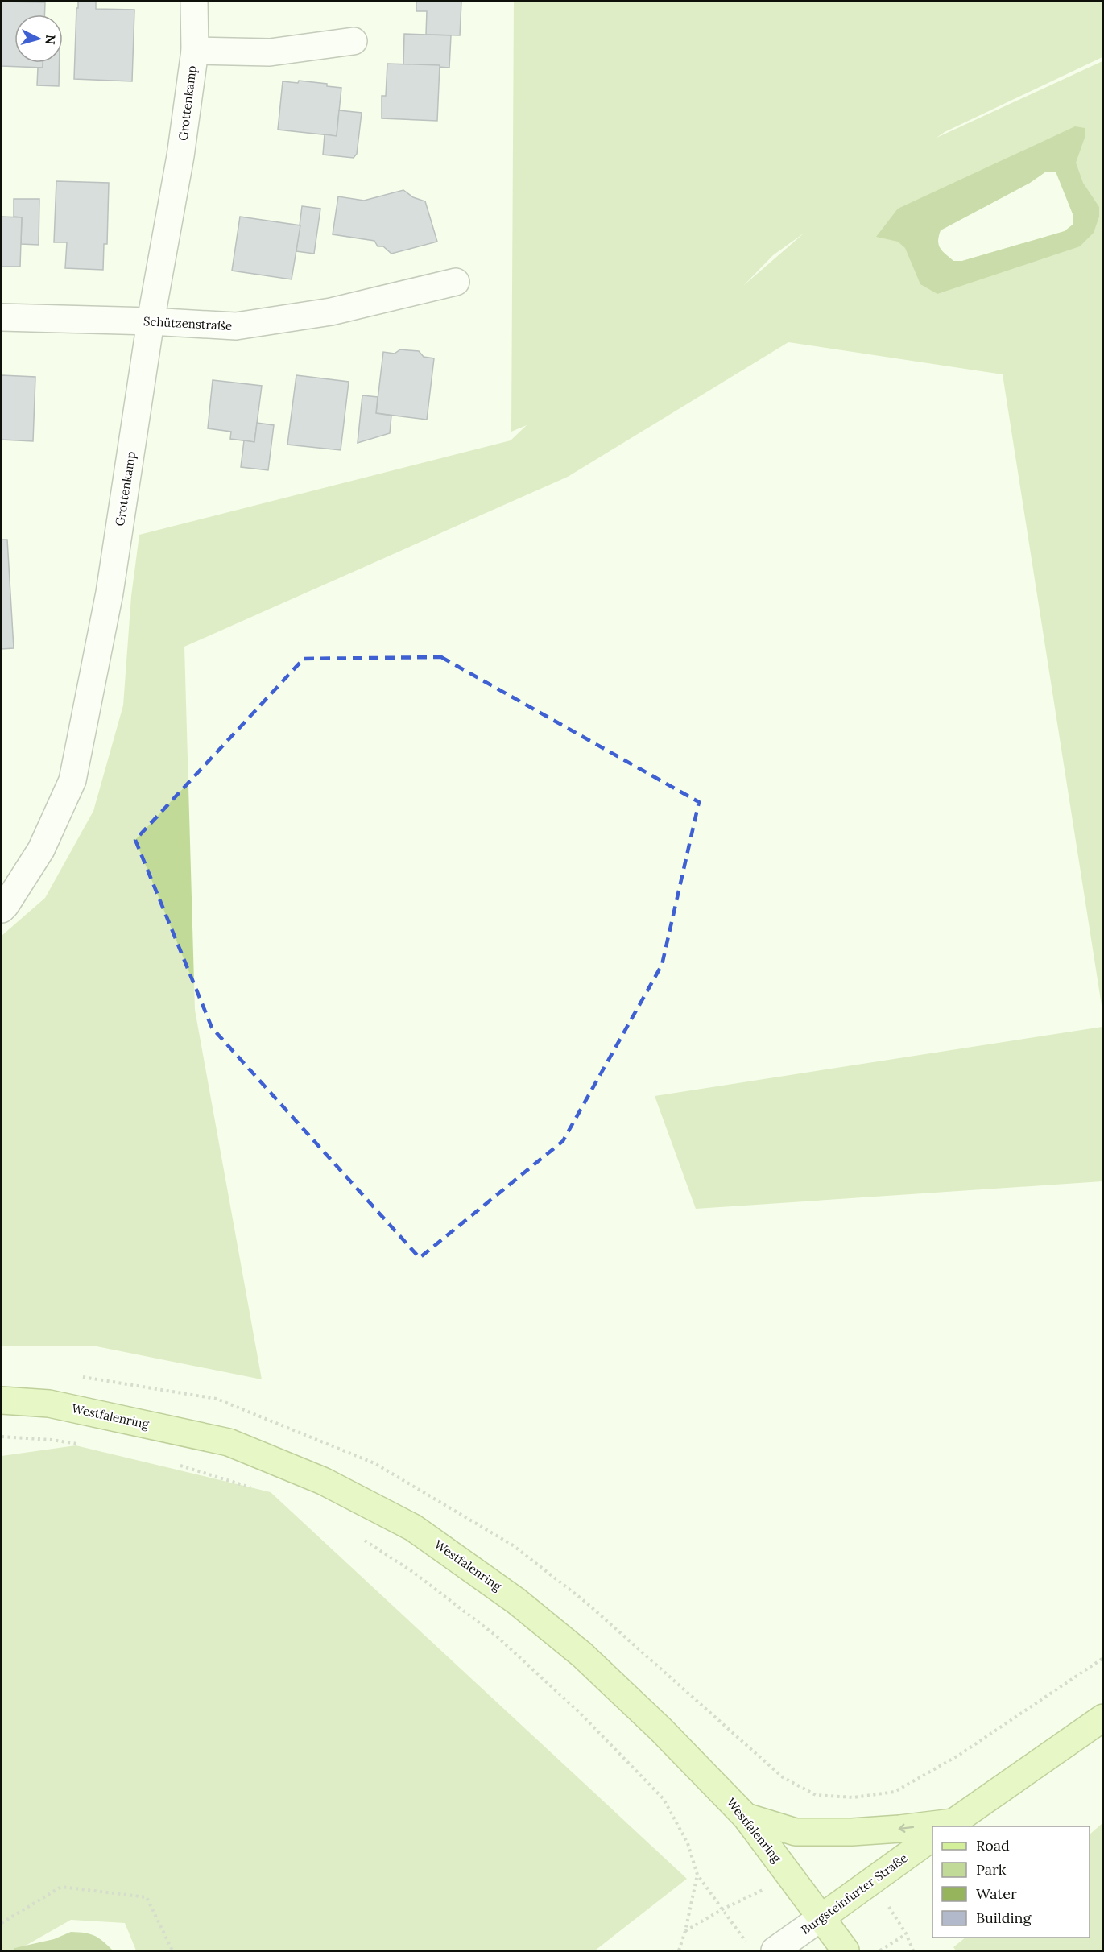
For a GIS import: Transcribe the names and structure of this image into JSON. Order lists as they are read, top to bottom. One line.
{"streets":{"main road":["Westfalenring","Burgsteinfurter Straße"],"street":["Grottenkamp","Schützenstraße"]},"crossings":[["Grottenkamp","Schützenstraße"],["Westfalenring","Burgsteinfurter Straße"]],"legend":["Road","Park","Water","Building"],"north":"right"}
